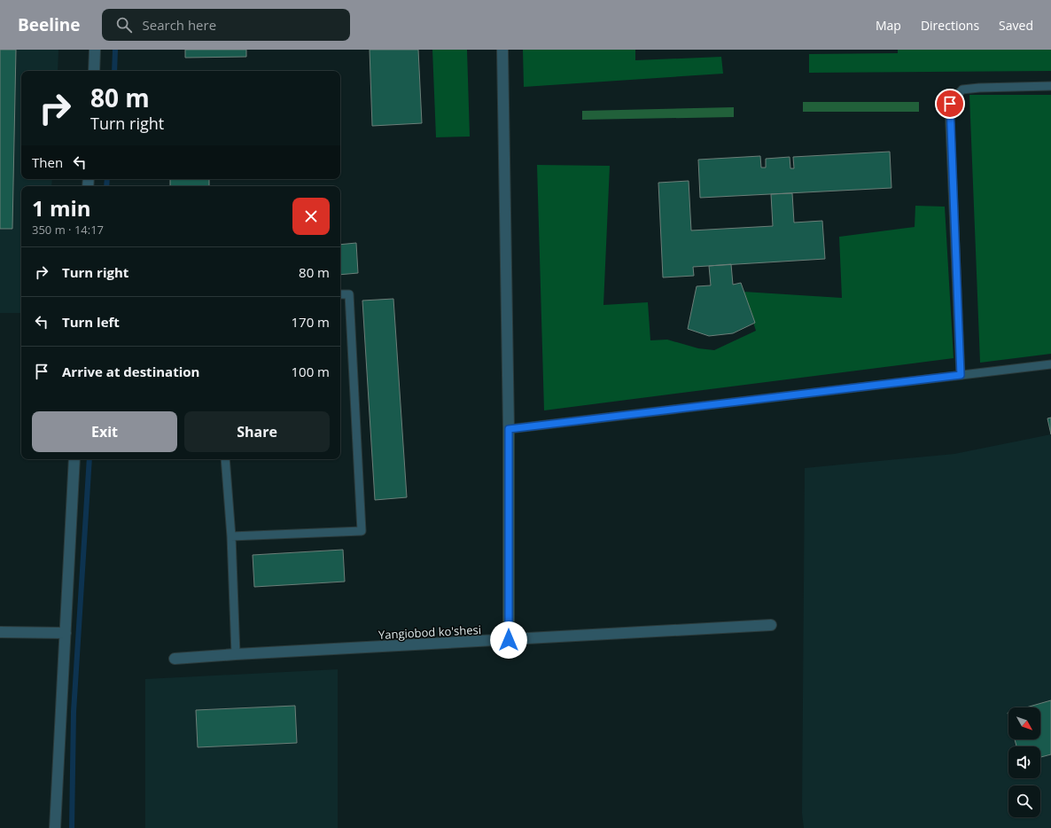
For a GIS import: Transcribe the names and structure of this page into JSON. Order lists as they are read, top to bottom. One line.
{"streets":{"street":["Yangiobod ko'shesi"]},"north":"bottom right","page":{"header":"Beeline","search":"Search here","nav":["Map","Directions","Saved"],"turn":["80 m","Turn right"],"then":"Then","heading":["1 min","350 m · 14:17"],"list":[{"name":"Turn right","value":"80 m"},{"name":"Turn left","value":"170 m"},{"name":"Arrive at destination","value":"100 m"}],"buttons":["Exit","Share"]}}
